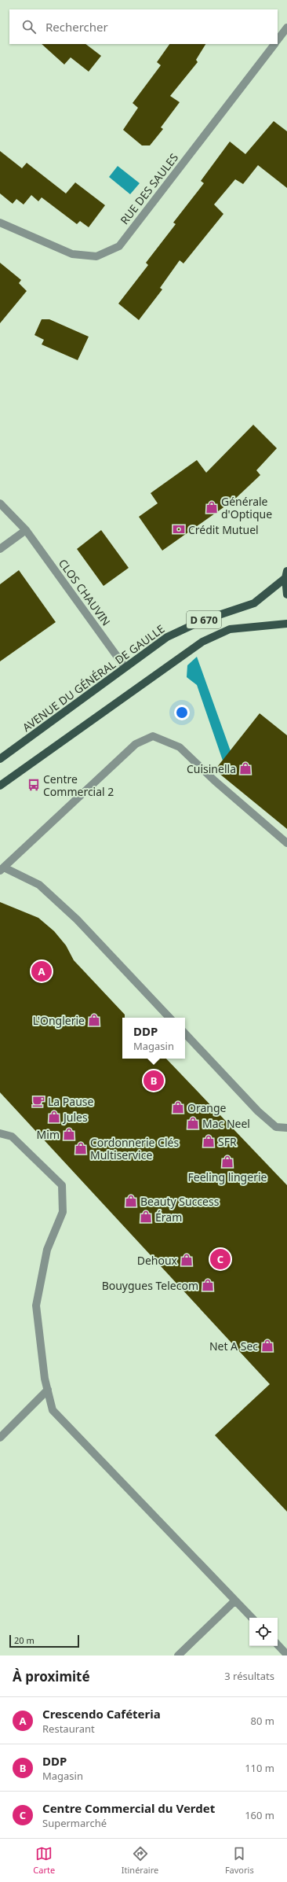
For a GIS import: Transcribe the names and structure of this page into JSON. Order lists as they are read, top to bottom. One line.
{"streets":{"main road":["D 670","AVENUE DU GÉNÉRAL DE GAULLE"],"street":["RUE DES SAULES","CLOS CHAUVIN"]},"crossings":[["CLOS CHAUVIN","AVENUE DU GÉNÉRAL DE GAULLE"]],"places":{"shop":["Générale d'Optique","Cuisinella","L'Onglerie","Orange","Jules","Mac Neel","Mim","SFR","Cordonnerie Clés Multiservice","Feeling lingerie","Beauty Success","Éram","Dehoux","Bouygues Telecom","Net A Sec"],"bank":["Crédit Mutuel"],"bus stop":["Centre Commercial 2"],"cafe":["La Pause"]},"scale_bar":"20 m","page":{"search":"Rechercher","pins":["A","B","C"],"popup":["DDP","Magasin"],"scale":"20 m","heading":["À proximité","3 résultats"],"list":[{"mark":"A","name":"Crescendo Caféteria","note":"Restaurant","value":"80 m"},{"mark":"B","name":"DDP","note":"Magasin","value":"110 m"},{"mark":"C","name":"Centre Commercial du Verdet","note":"Supermarché","value":"160 m"}],"nav":["Carte","Itinéraire","Favoris"]}}
